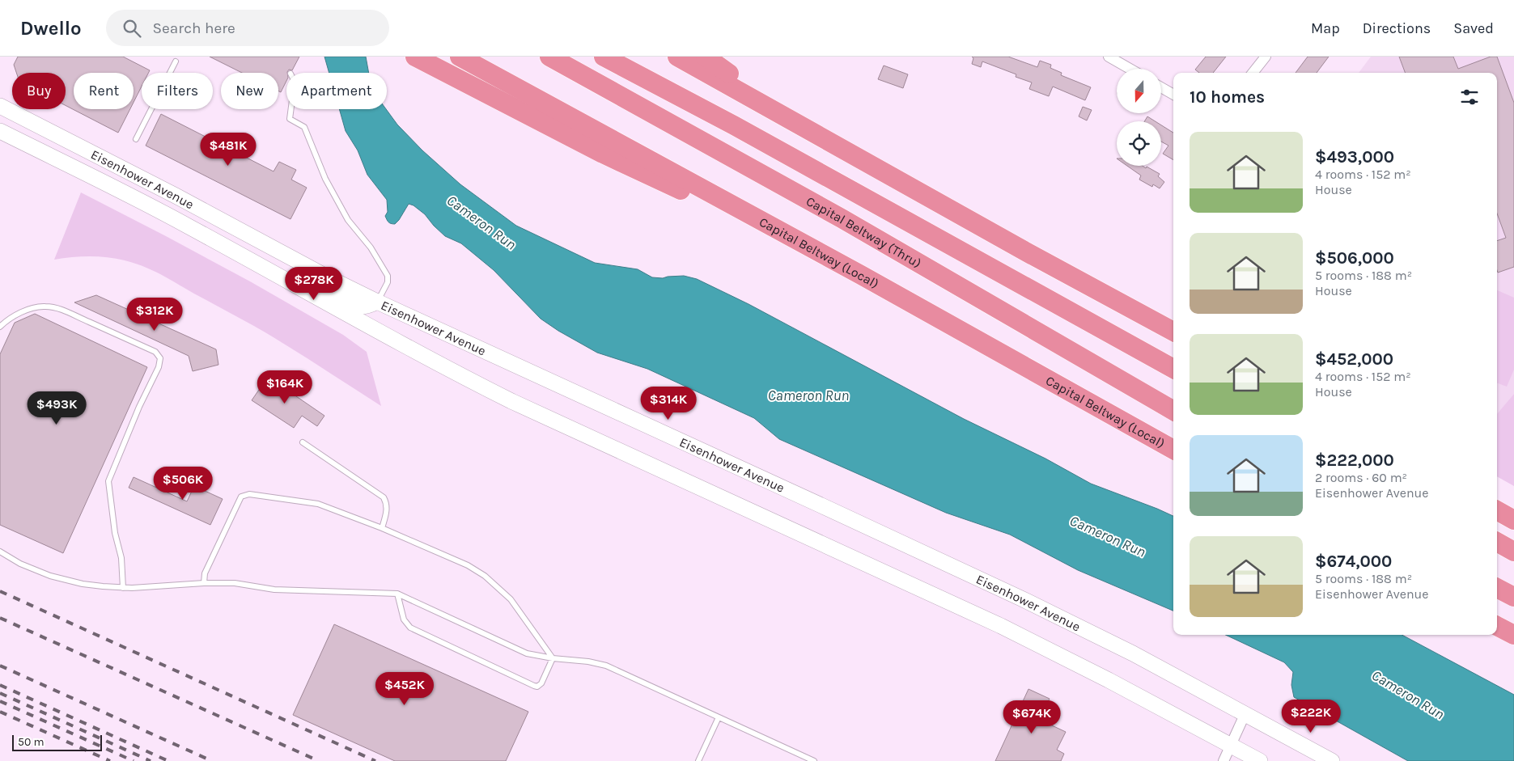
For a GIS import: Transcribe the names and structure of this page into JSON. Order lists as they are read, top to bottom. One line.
{"streets":{"highway":["Capital Beltway (Thru)","Capital Beltway (Local)"],"main road":["Eisenhower Avenue"]},"water":["Cameron Run"],"scale_bar":"50 m","north":"bottom","page":{"header":"Dwello","search":"Search here","nav":["Map","Directions","Saved"],"chip":["Buy","Rent","Filters","New","Apartment"],"heading":"10 homes","list":[{"name":"$493,000","note":"4 rooms · 152 m² · House"},{"name":"$506,000","note":"5 rooms · 188 m² · House"},{"name":"$452,000","note":"4 rooms · 152 m² · House"},{"name":"$222,000","note":"2 rooms · 60 m² · Eisenhower Avenue"},{"name":"$674,000","note":"5 rooms · 188 m² · Eisenhower Avenue"}],"price":["$481K","$278K","$312K","$164K","$314K","$493K","$506K","$452K","$222K","$674K"],"scale":"50 m"}}
